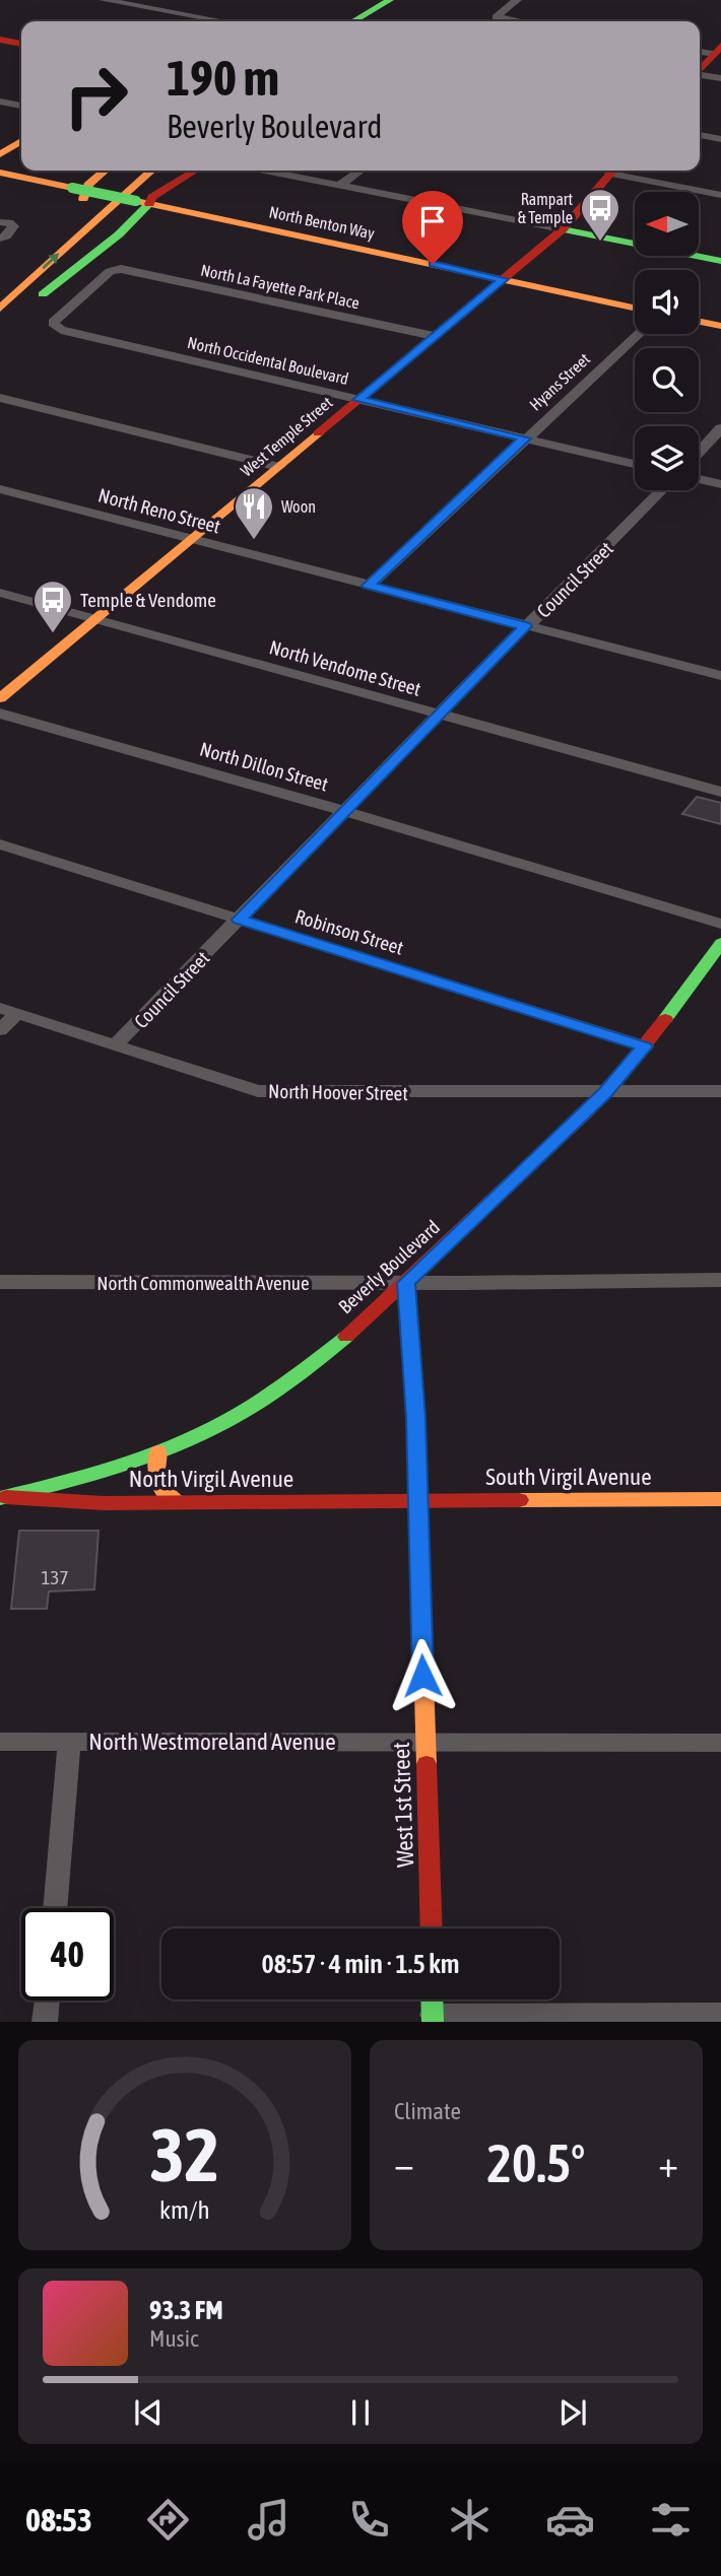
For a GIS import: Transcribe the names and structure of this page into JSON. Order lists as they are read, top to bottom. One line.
{"streets":{"main road":["North Benton Way","West Temple Street","Beverly Boulevard","South Virgil Avenue","North Virgil Avenue","West 1st Street"],"street":["North La Fayette Park Place","North Occidental Boulevard","Hyans Street","North Reno Street","Council Street","North Vendome Street","North Dillon Street","Robinson Street","North Hoover Street","North Commonwealth Avenue","North Westmoreland Avenue"]},"crossings":[["North Benton Way","West Temple Street"],["North La Fayette Park Place","North Occidental Boulevard"],["North La Fayette Park Place","West Temple Street"],["North Occidental Boulevard","Hyans Street"],["North Occidental Boulevard","West Temple Street"],["Hyans Street","North Reno Street"],["West Temple Street","North Reno Street"],["West Temple Street","North Vendome Street"],["North Reno Street","Council Street"],["Council Street","North Vendome Street"],["Council Street","North Dillon Street"],["Council Street","Robinson Street"],["Council Street","North Hoover Street"],["Robinson Street","Beverly Boulevard"],["North Hoover Street","Beverly Boulevard"],["Beverly Boulevard","North Commonwealth Avenue"],["Beverly Boulevard","North Virgil Avenue"],["Beverly Boulevard","West 1st Street"],["North Commonwealth Avenue","West 1st Street"],["South Virgil Avenue","North Virgil Avenue"],["South Virgil Avenue","West 1st Street"],["North Virgil Avenue","West 1st Street"],["North Westmoreland Avenue","West 1st Street"]],"places":{"bus stop":["Rampart & Temple","Temple & Vendome"],"restaurant":["Woon"]},"house_numbers":["137"],"north":"left","page":{"turn":["190 m","Beverly Boulevard"],"limit":"40","trip":"08:57 · 4 min · 1.5 km","tile":"Climate","heat":["−","20.5°","+"],"song":["93.3 FM","Music"],"tabs":"08:53","gauge":["32","km/h"]}}
